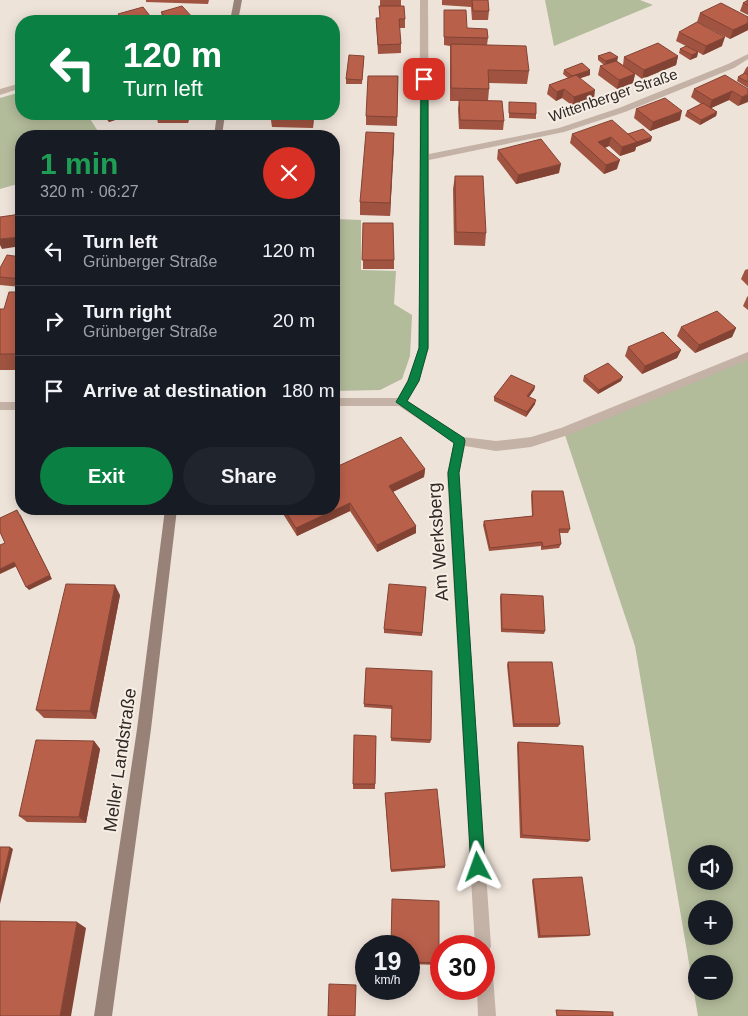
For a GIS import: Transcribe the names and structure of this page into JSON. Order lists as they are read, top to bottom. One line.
{"streets":{"street":["Wittenberger Straße","Am Werksberg","Meller Landstraße"]},"page":{"turn":["120 m","Turn left"],"heading":["1 min","320 m · 06:27"],"list":[{"name":"Turn left","note":"Grünberger Straße","value":"120 m"},{"name":"Turn right","note":"Grünberger Straße","value":"20 m"},{"name":"Arrive at destination","value":"180 m"}],"buttons":["Exit","Share"],"map_buttons":["+","−"],"speed":"19 km/h","limit":"30"}}
